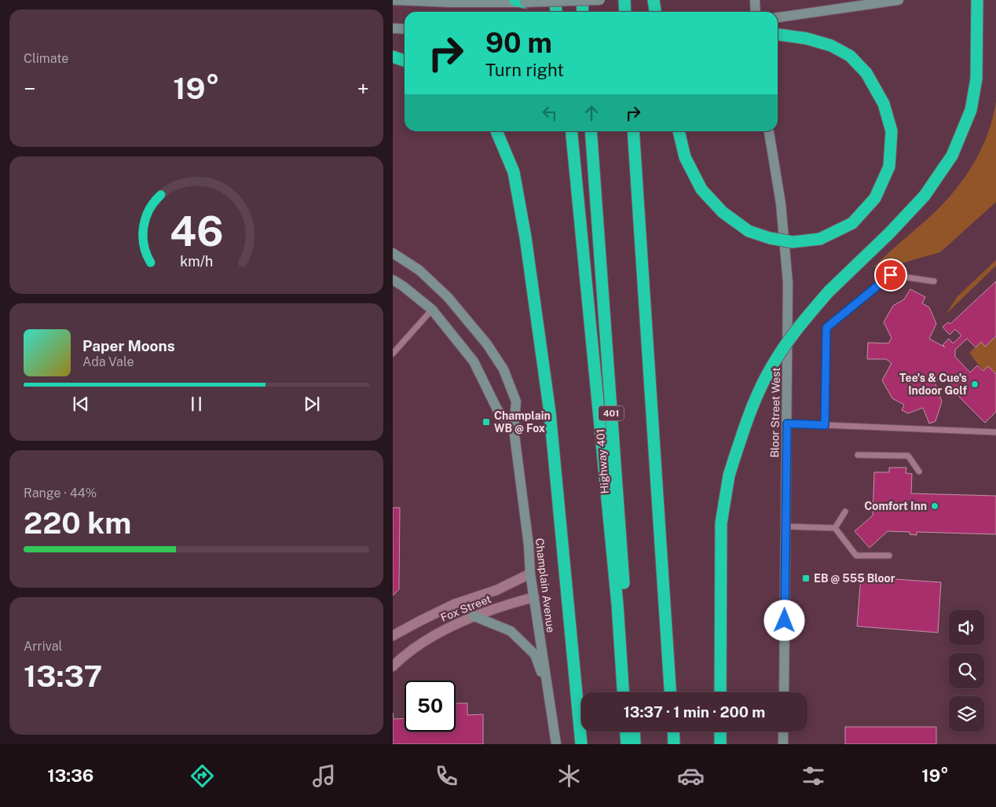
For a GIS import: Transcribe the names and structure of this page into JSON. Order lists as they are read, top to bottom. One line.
{"streets":{"highway":["401","Highway 401"],"main road":["Bloor Street West","Champlain Avenue"],"street":["Fox Street"]},"crossings":[["Champlain Avenue","Fox Street"]],"places":{"other":["Tee's & Cue's Indoor Golf","Comfort Inn"],"transit":["Champlain WB @ Fox","EB @ 555 Bloor"]},"page":{"tile":["Climate",["Range · 44%","220 km"],["Arrival","13:37"]],"turn":["90 m","Turn right"],"heat":["−","19°","+"],"song":["Paper Moons","Ada Vale"],"limit":"50","trip":"13:37 · 1 min · 200 m","tabs":["13:36","19°"],"gauge":["46","km/h"]}}
